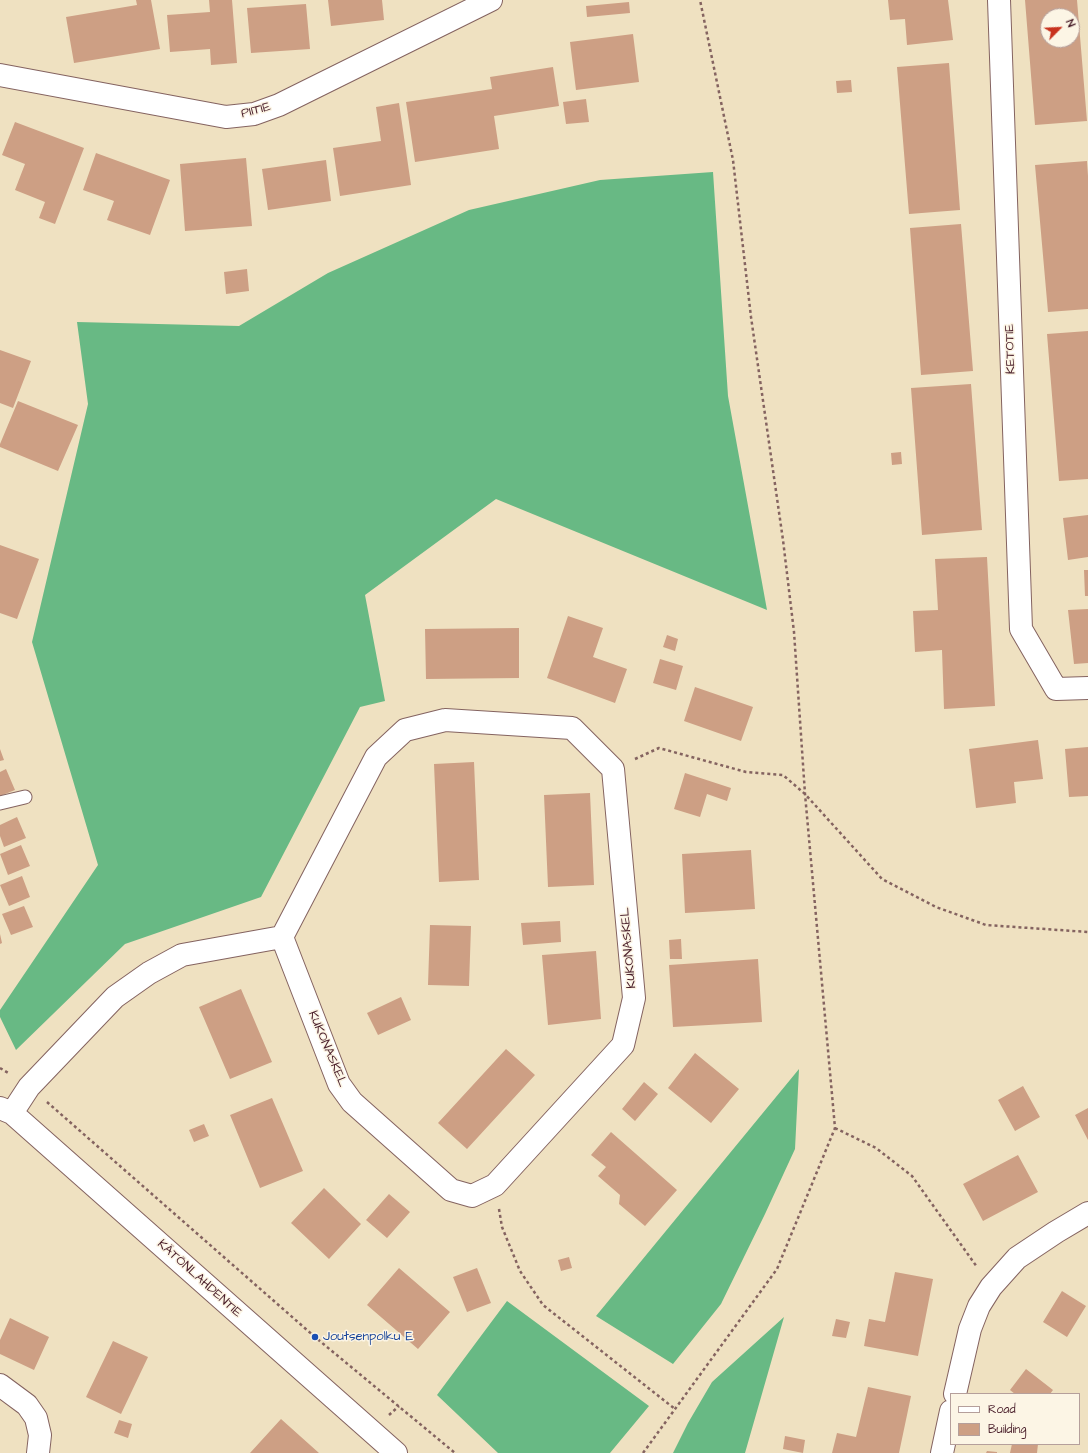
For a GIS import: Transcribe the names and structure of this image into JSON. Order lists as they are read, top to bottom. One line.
{"streets":{"street":["PIITIE","KETOTIE","KUKONASKEL","KÄTÖNLAHDENTIE"]},"places":["Joutsenpolku E"],"legend":["Road","Building"],"north":"top right"}
